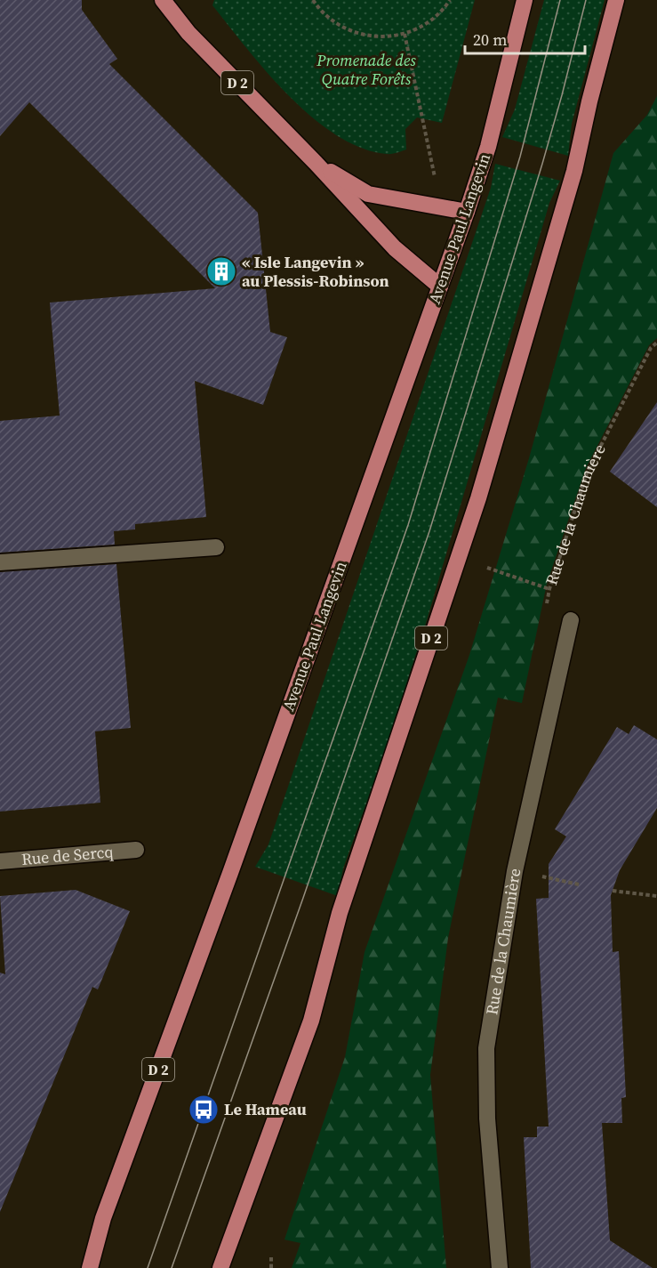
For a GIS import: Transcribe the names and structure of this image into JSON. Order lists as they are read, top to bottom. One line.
{"streets":{"main road":["D 2","Avenue Paul Langevin"],"street":["Rue de la Chaumière","Rue de Sercq"]},"parks":["Promenade des Quatre Forêts"],"places":{"building":["« Isle Langevin » au Plessis-Robinson"],"bus stop":["Le Hameau"]},"scale_bar":"20 m"}
